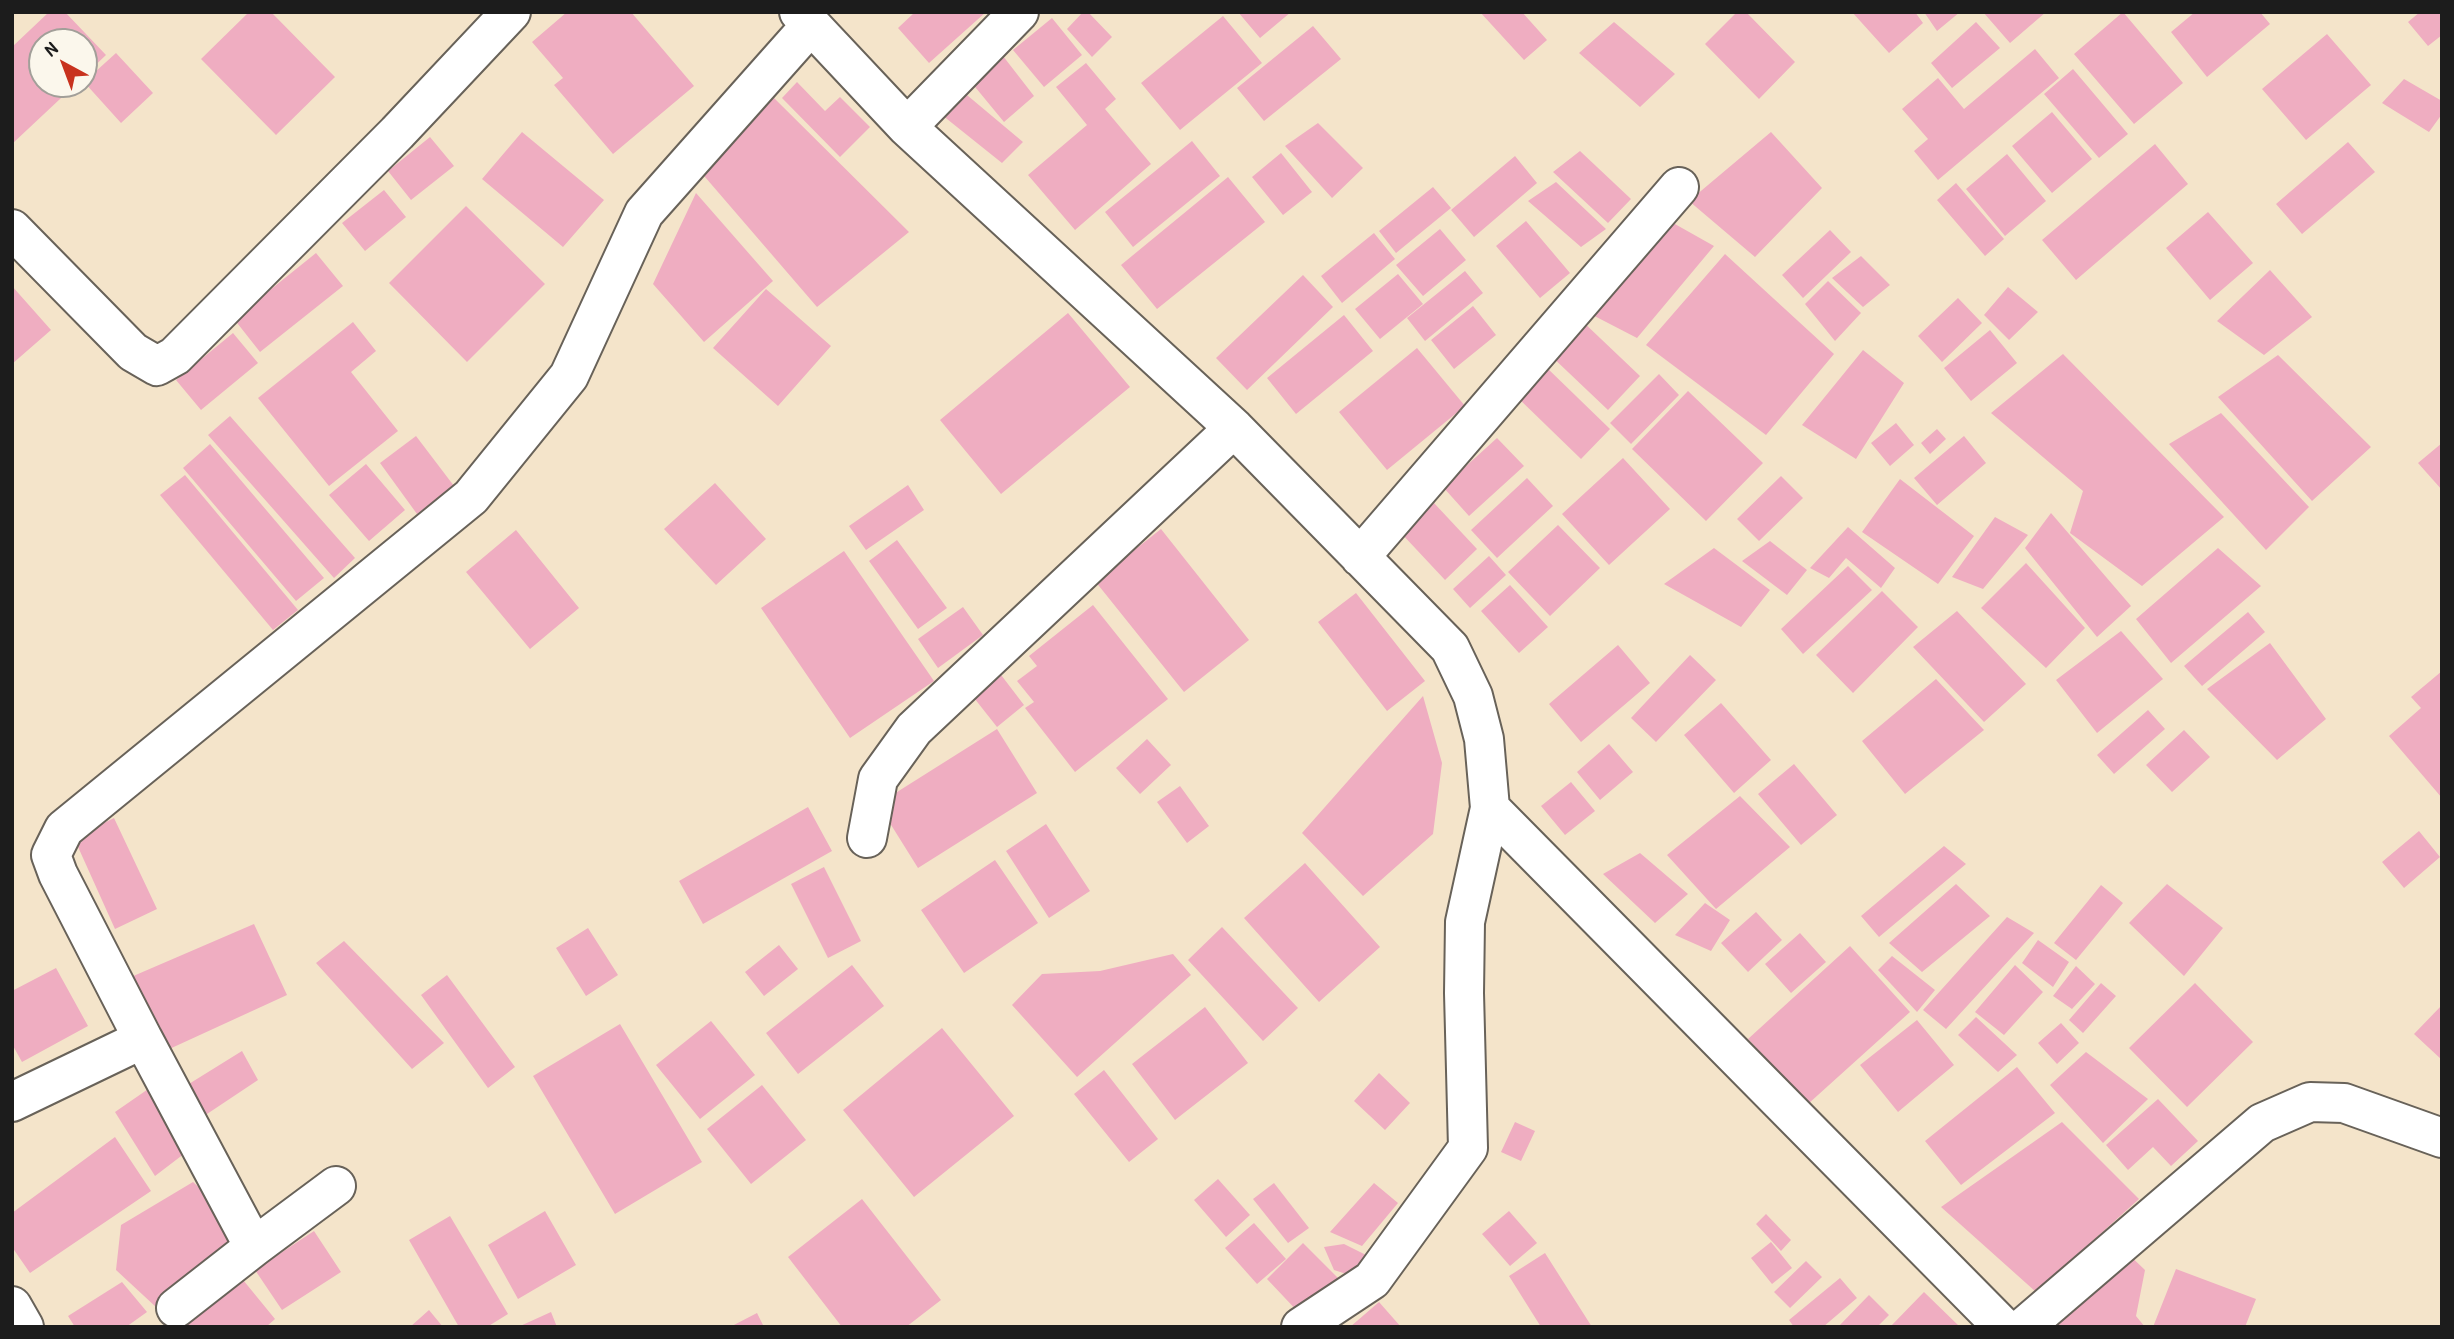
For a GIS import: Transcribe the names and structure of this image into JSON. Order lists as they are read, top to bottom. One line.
{"north":"top left"}
